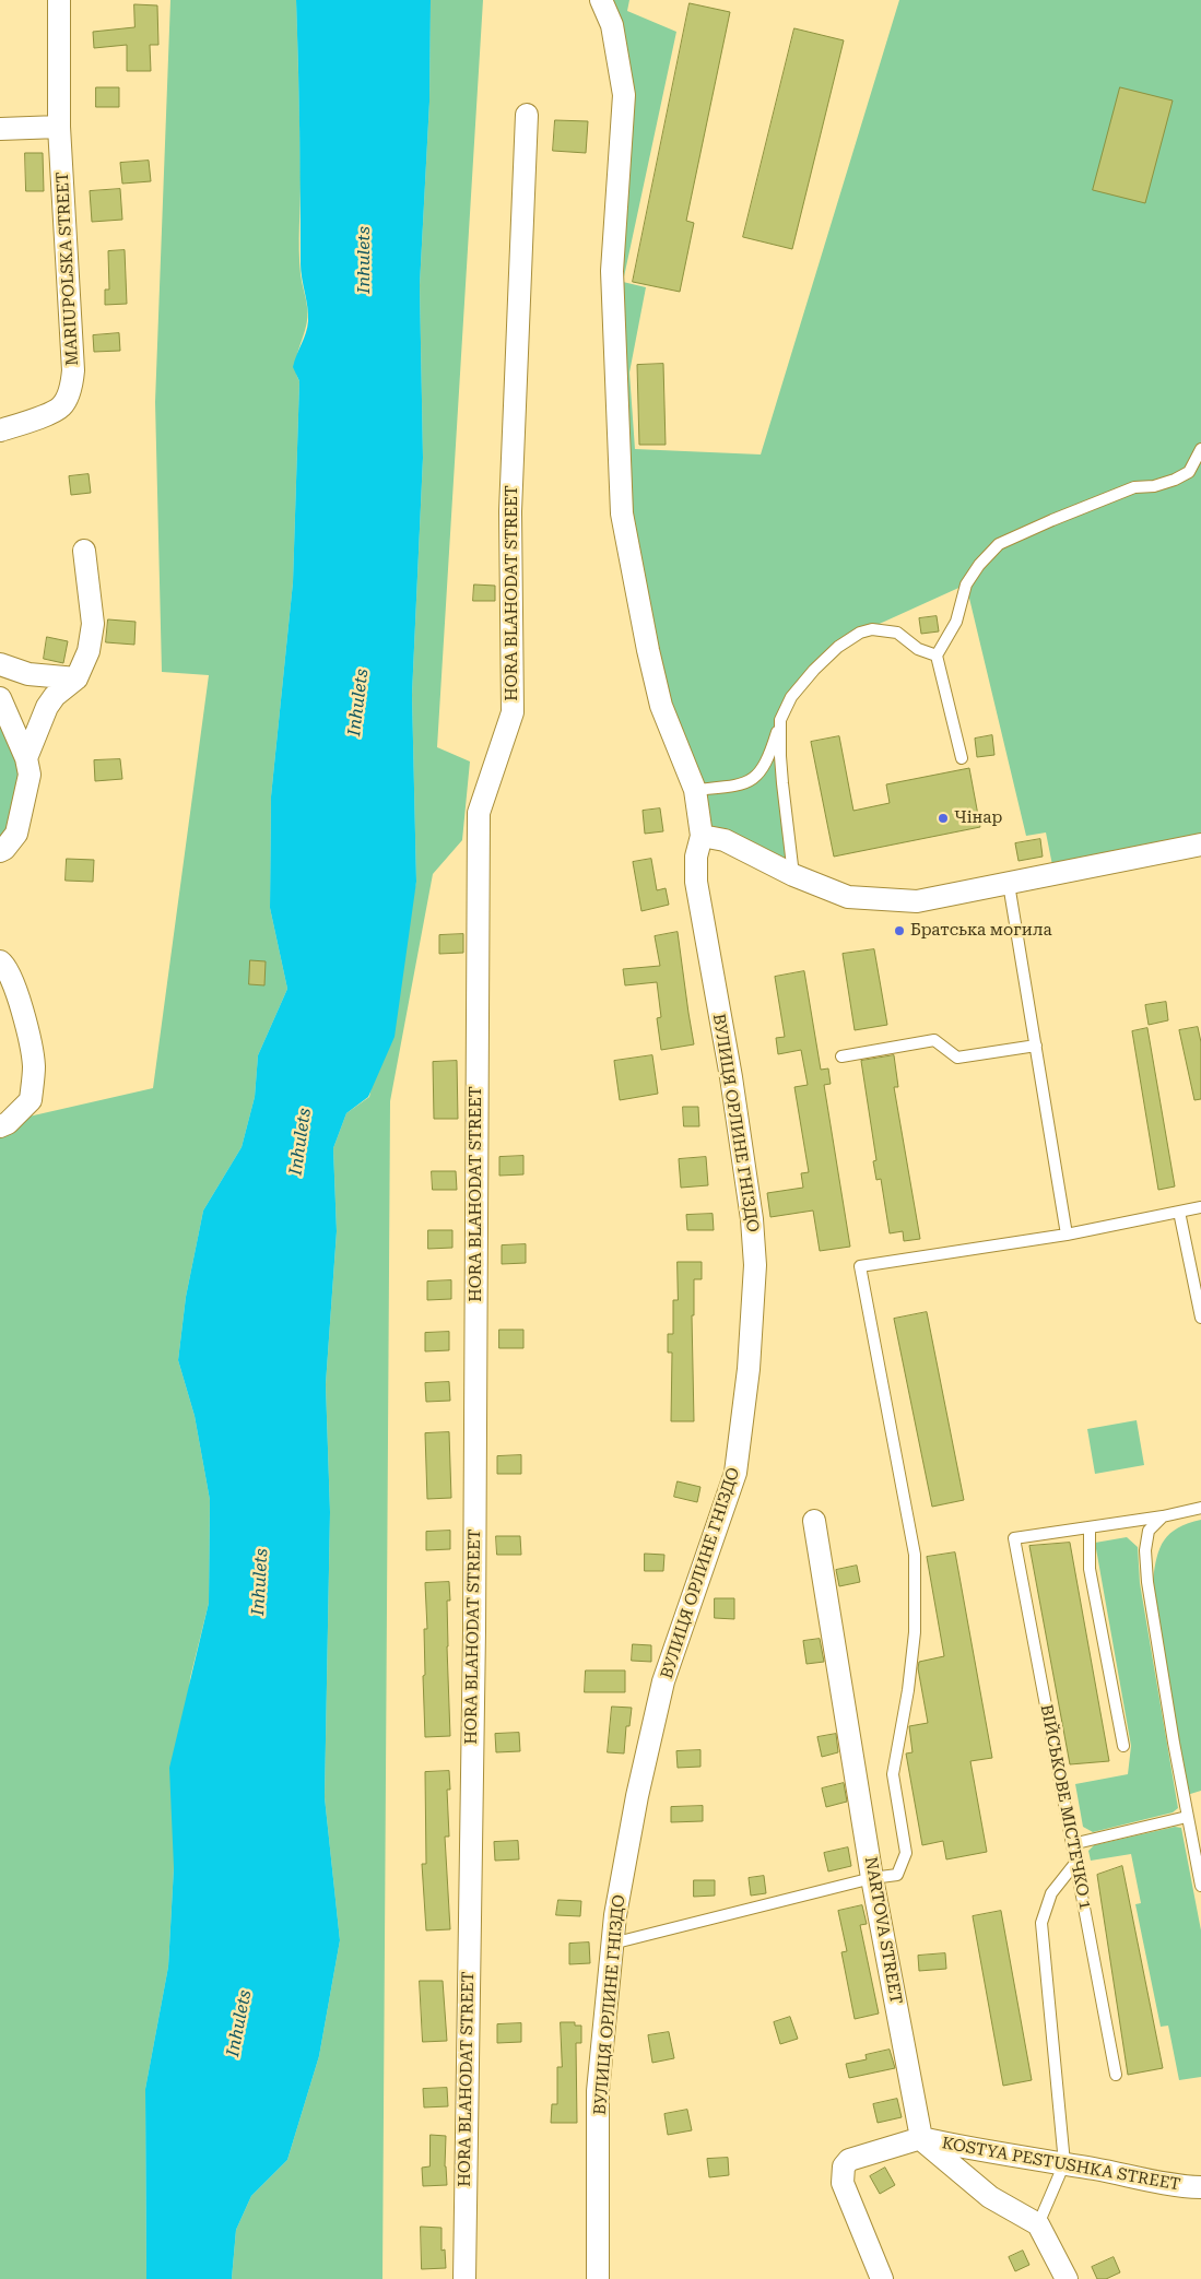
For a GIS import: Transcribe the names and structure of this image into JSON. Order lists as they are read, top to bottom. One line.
{"streets":{"street":["MARIUPOLSKA STREET","HORA BLAHODAT STREET","ВУЛИЦЯ ОРЛИНЕ ГНІЗДО","NARTOVA STREET","KOSTYA PESTUSHKA STREET"],"lane":["ВІЙСЬКОВЕ МІСТЕЧКО 1"]},"crossings":[["NARTOVA STREET","KOSTYA PESTUSHKA STREET"]],"water":["Inhulets"],"places":["Чінар","Братська могила"]}
